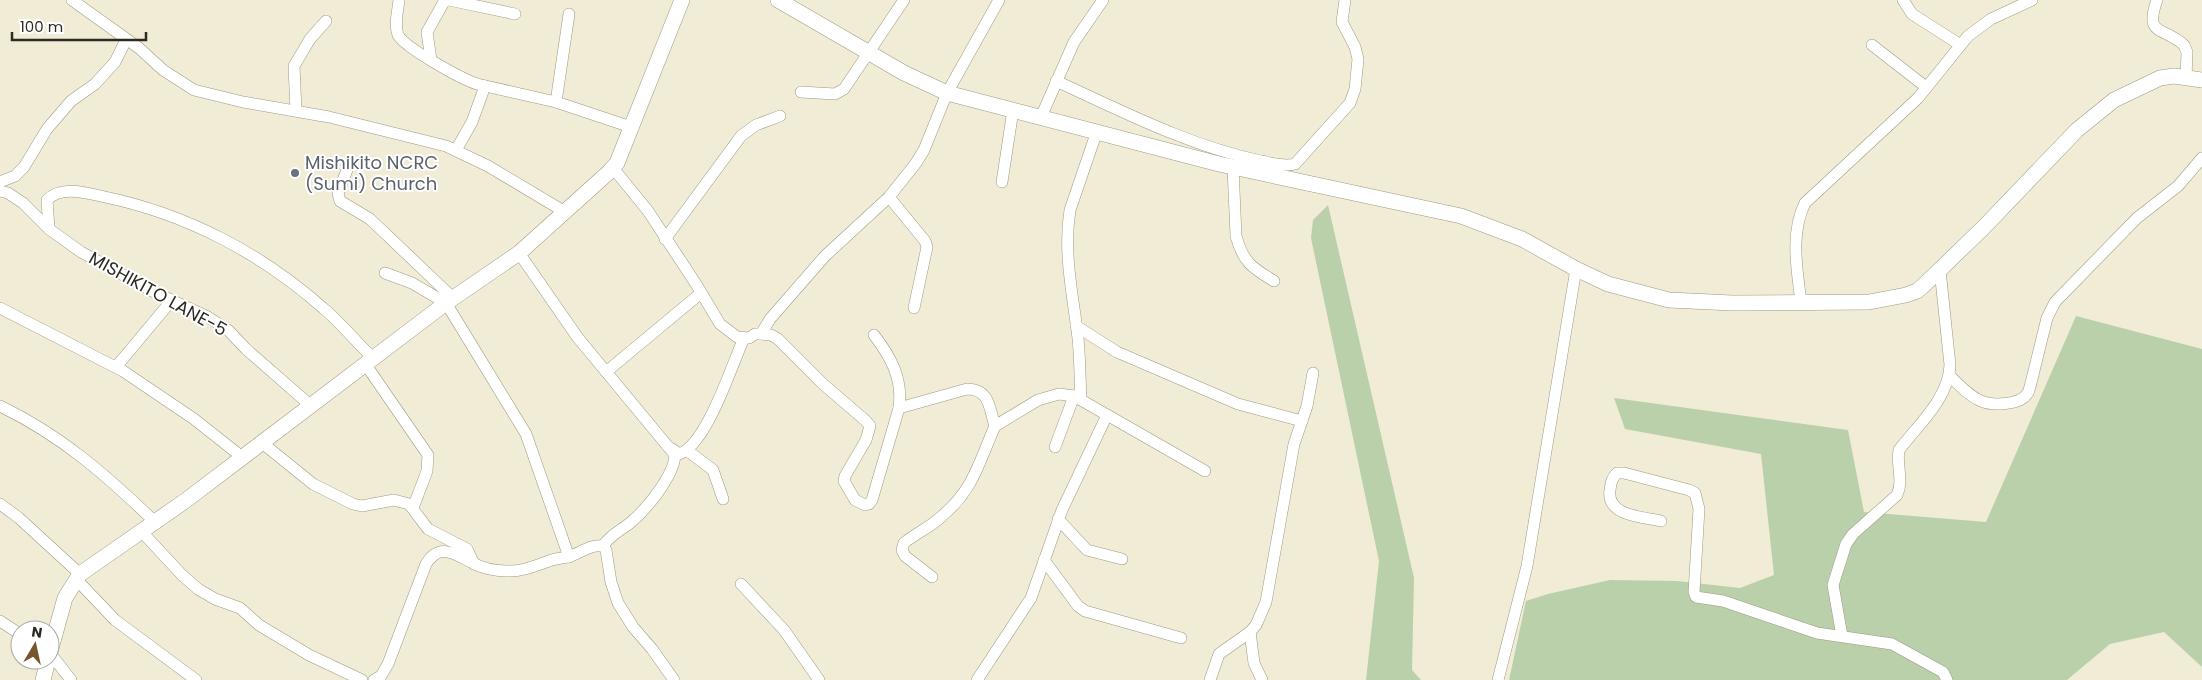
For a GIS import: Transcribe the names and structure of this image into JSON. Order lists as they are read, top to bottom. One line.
{"streets":{"street":["MISHIKITO LANE-5"]},"places":["Mishikito NCRC (Sumi) Church"],"scale_bar":"100 m","north":"top"}
